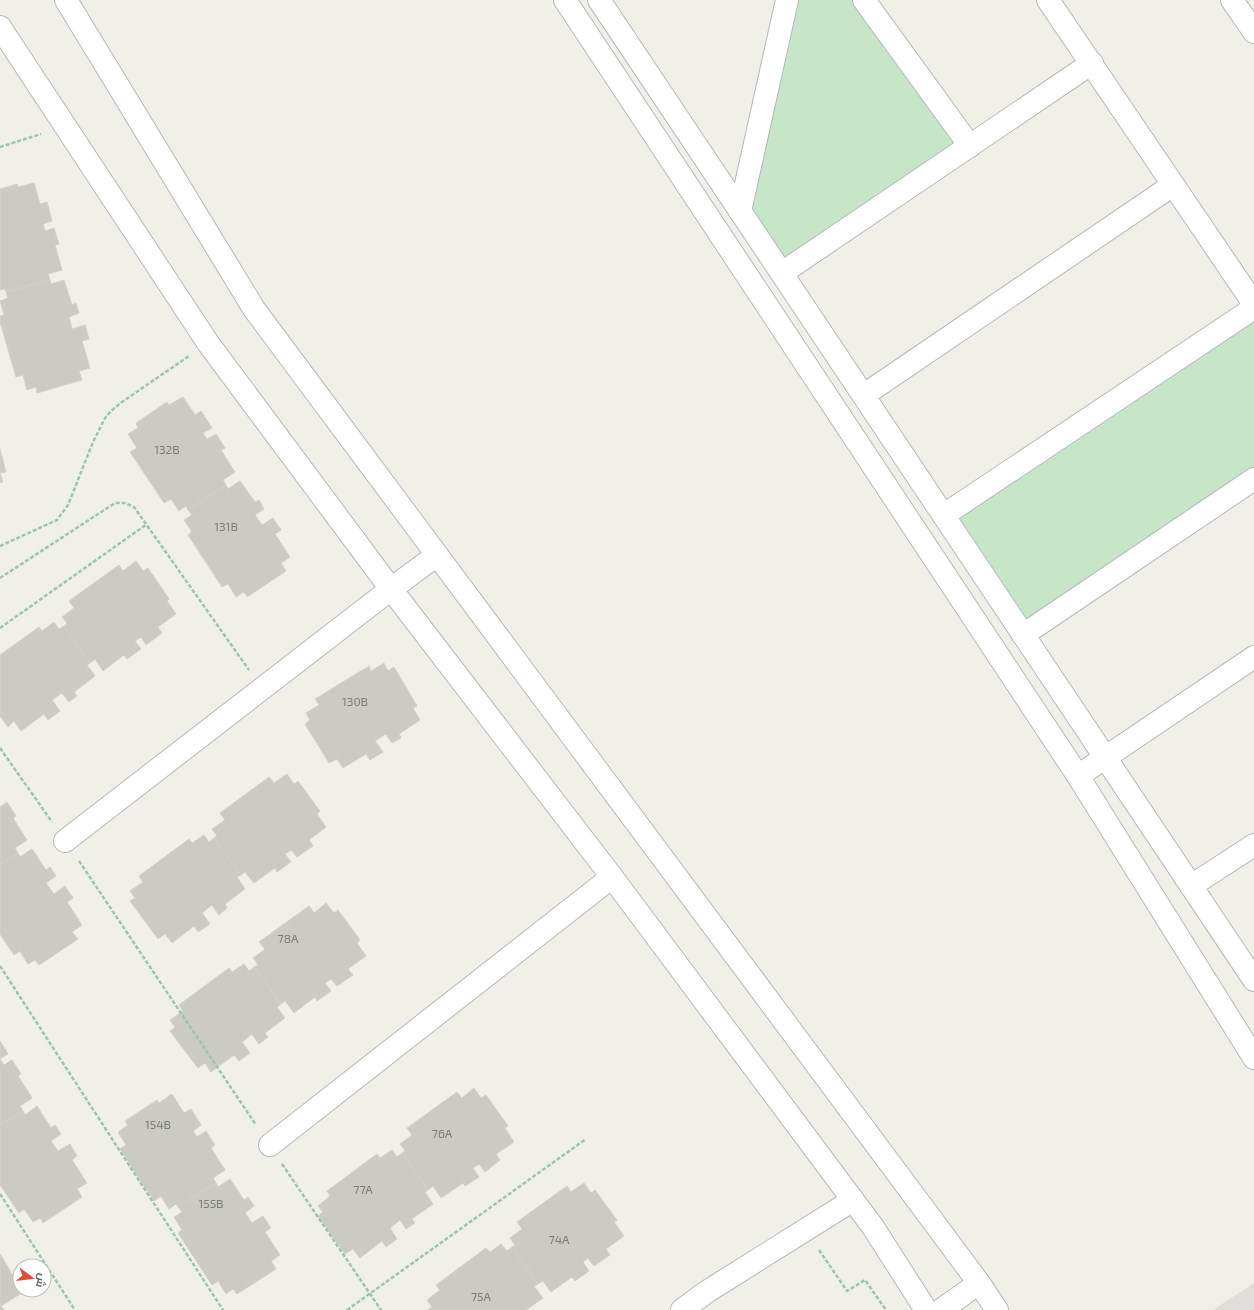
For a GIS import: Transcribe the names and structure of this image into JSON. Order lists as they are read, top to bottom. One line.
{"house_numbers":["132B","131B","130B","78A","154B","76A","77A","155B","74A","75A"],"north":"right"}
